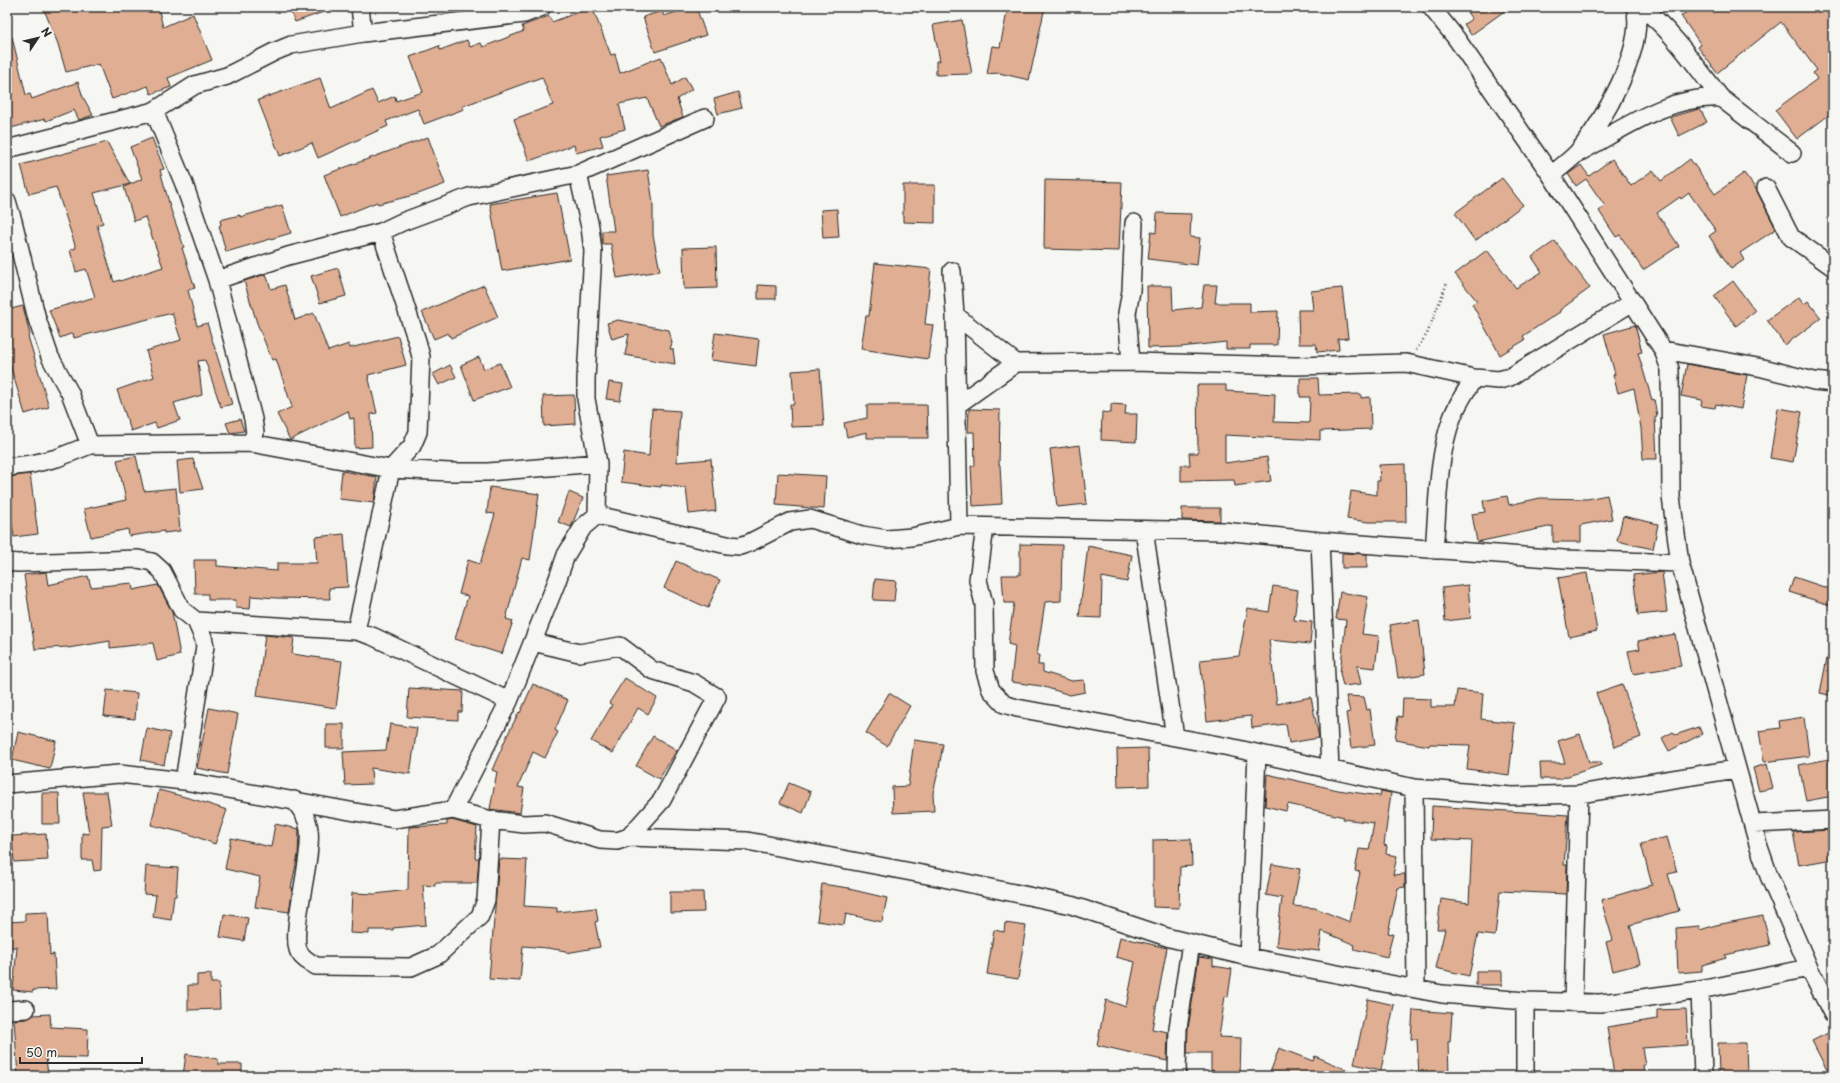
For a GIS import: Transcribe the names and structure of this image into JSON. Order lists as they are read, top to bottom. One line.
{"scale_bar":"50 m","north":"top right"}
